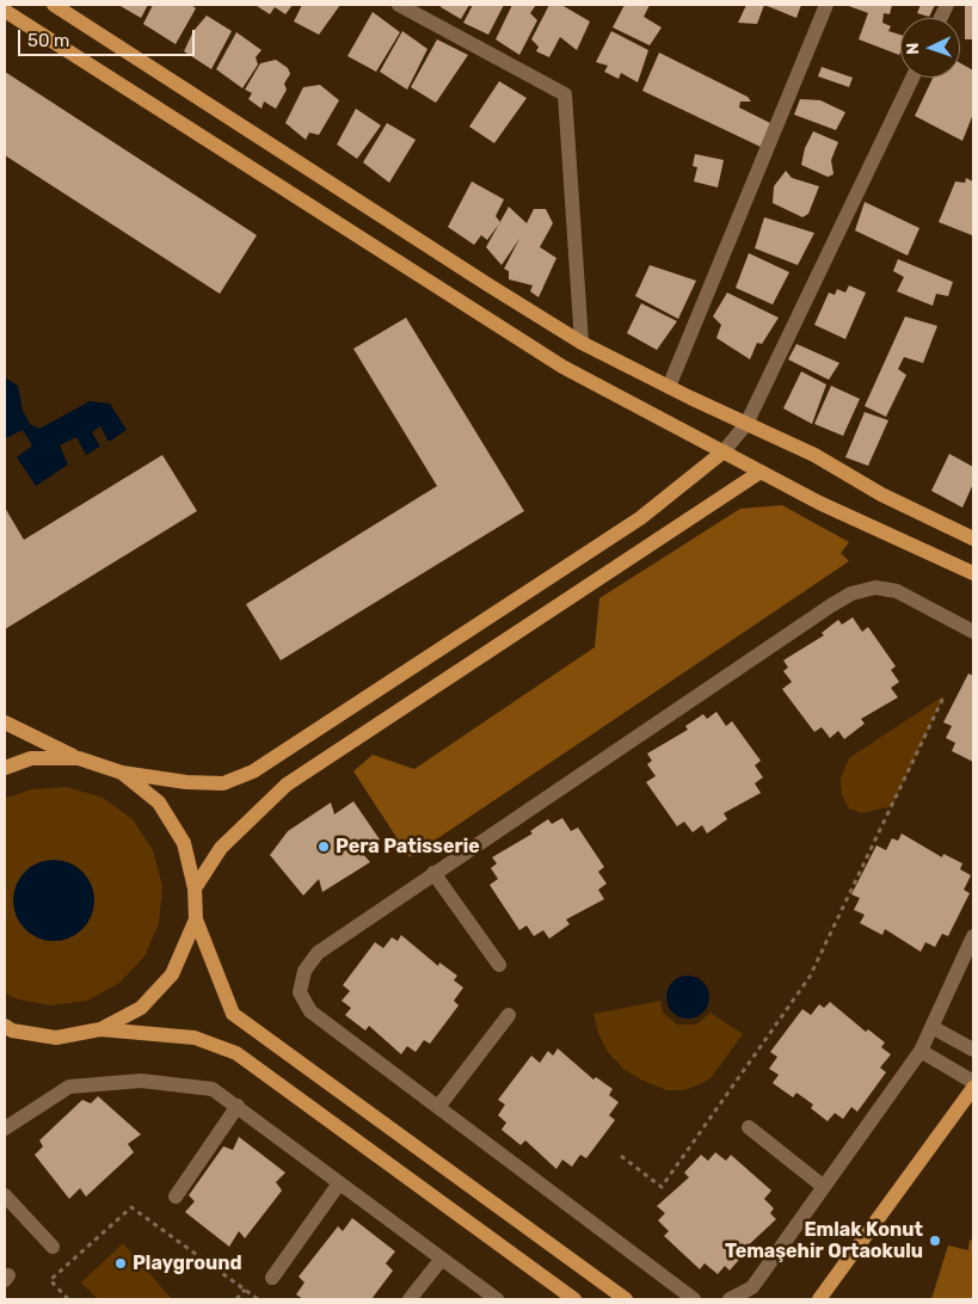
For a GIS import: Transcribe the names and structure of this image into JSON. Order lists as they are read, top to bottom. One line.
{"places":["Pera Patisserie","Emlak Konut Temaşehir Ortaokulu","Playground"],"scale_bar":"50 m","north":"left"}
